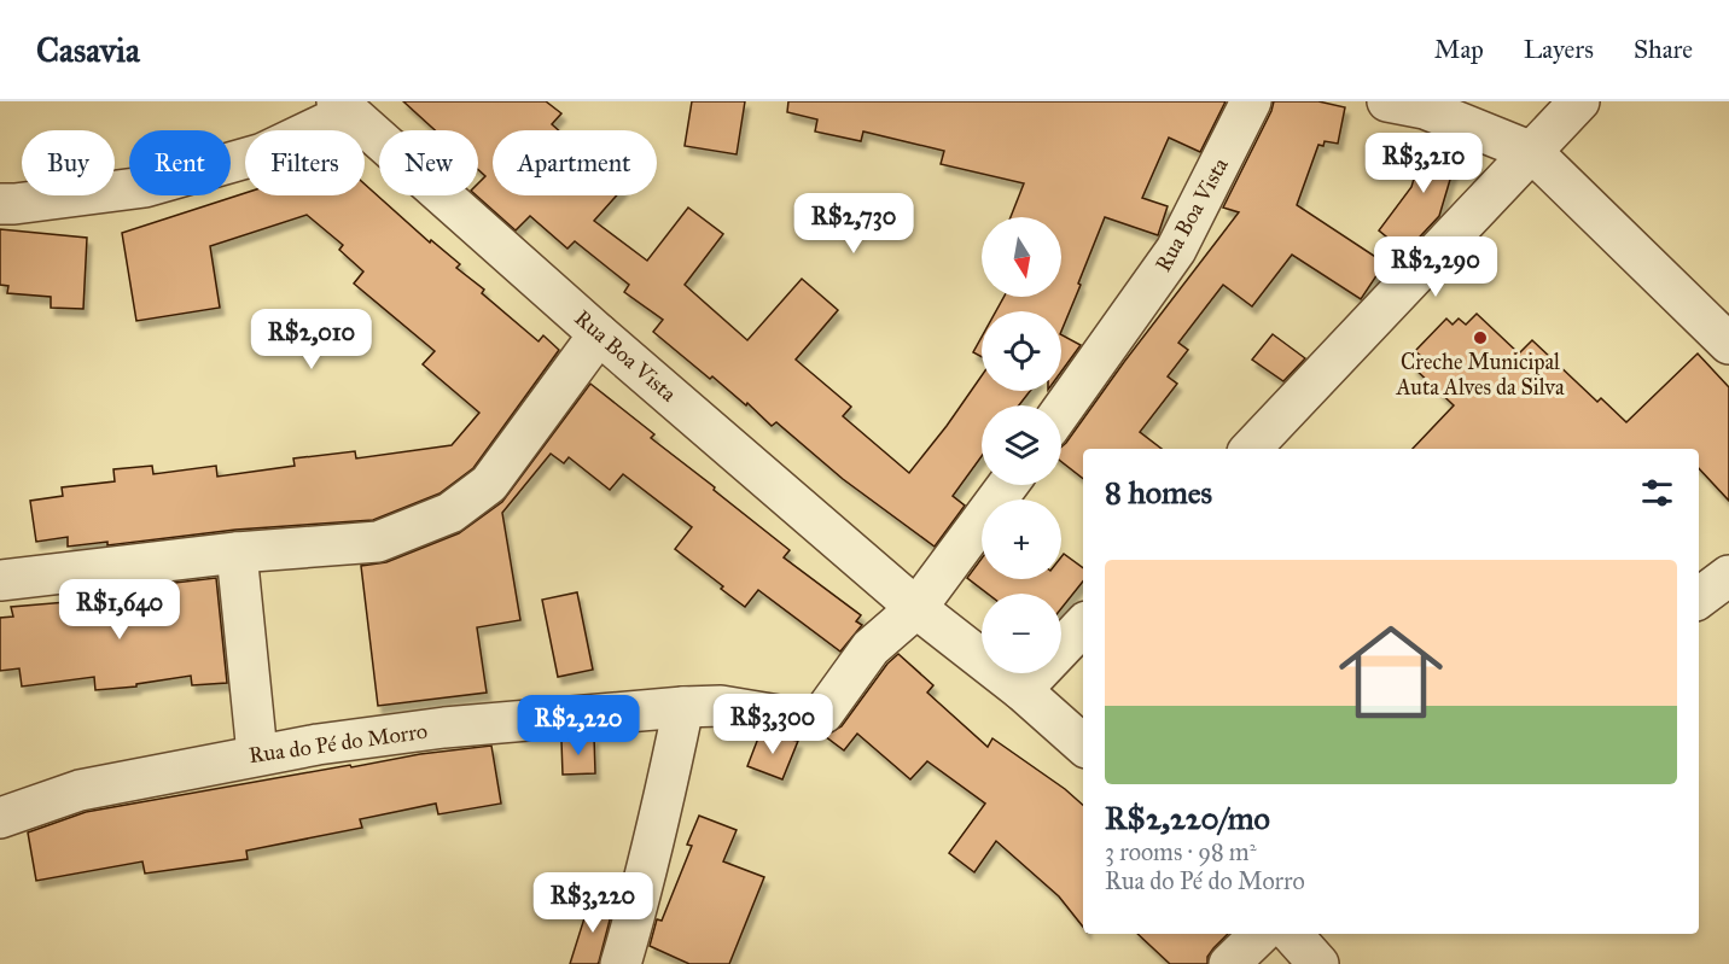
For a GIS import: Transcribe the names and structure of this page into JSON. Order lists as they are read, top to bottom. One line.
{"streets":{"street":["Rua Boa Vista","Rua do Pé do Morro"]},"crossings":[["Rua Boa Vista","Rua do Pé do Morro"]],"places":["Creche Municipal Auta Alves da Silva"],"north":"bottom","page":{"header":"Casavia","nav":["Map","Layers","Share"],"chip":["Buy","Rent","Filters","New","Apartment"],"price":["R$3,210","R$2,730","R$2,290","R$2,010","R$1,640","R$3,300","R$2,220","R$3,220"],"map_buttons":["+","−"],"heading":"8 homes","list":[{"name":"R$2,220/mo","note":"3 rooms · 98 m² · Rua do Pé do Morro"}]}}
